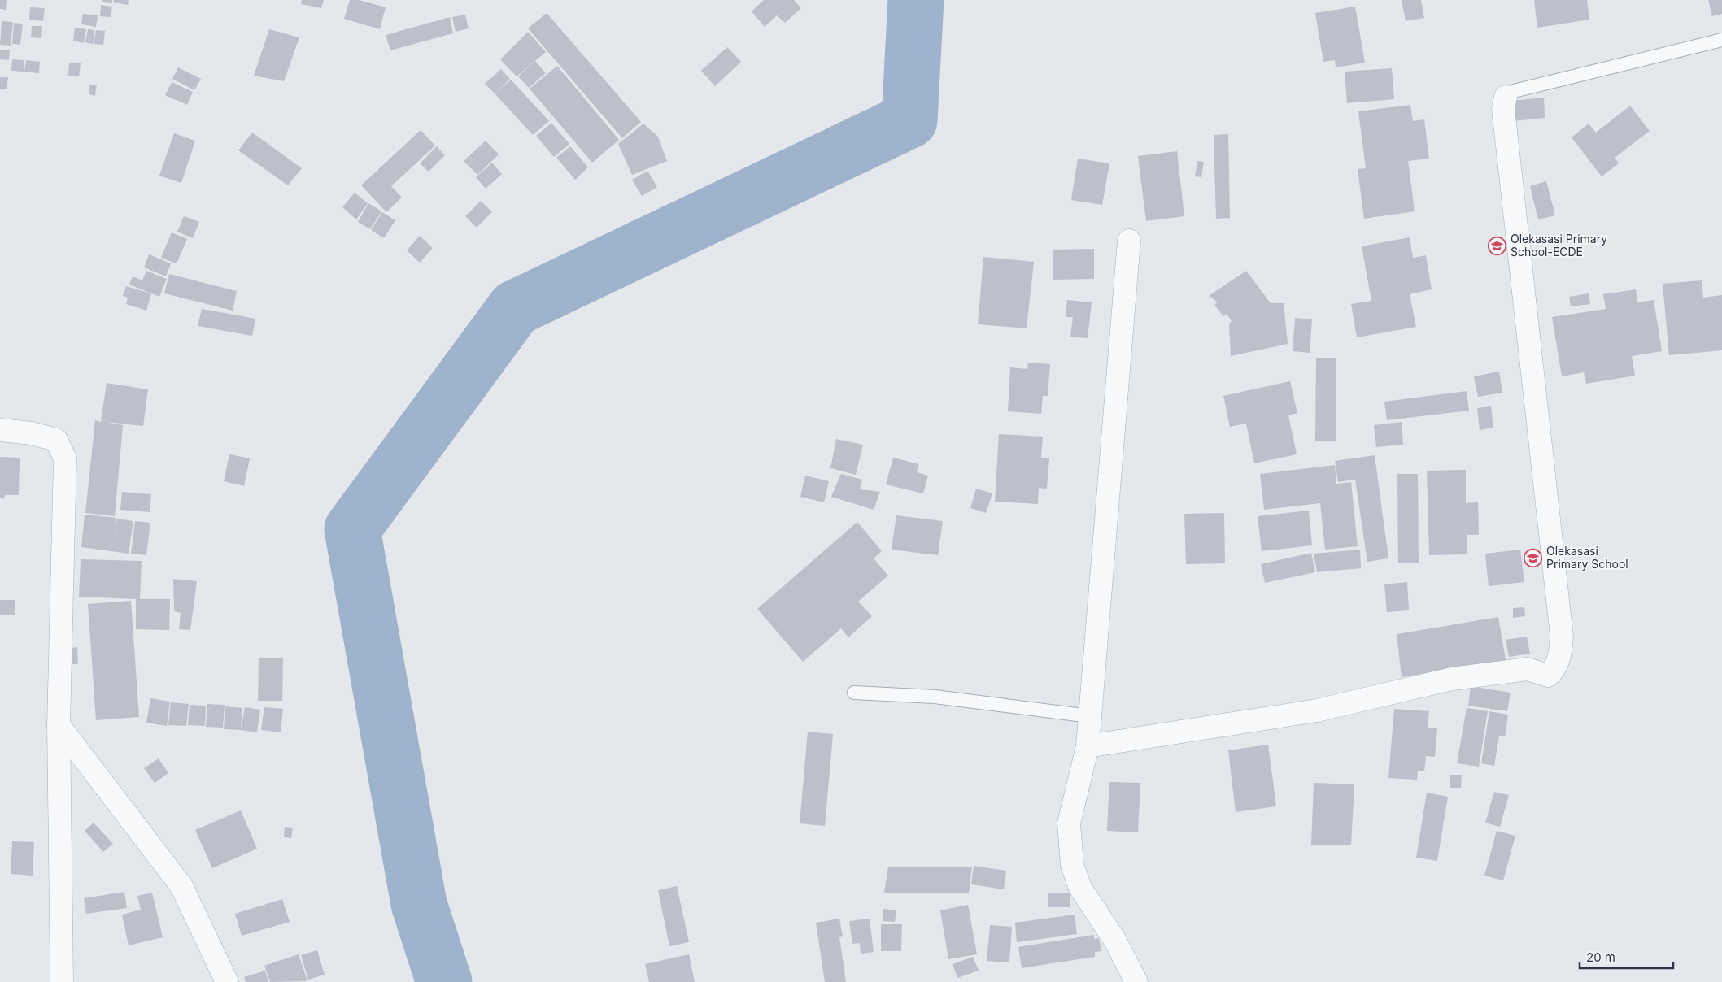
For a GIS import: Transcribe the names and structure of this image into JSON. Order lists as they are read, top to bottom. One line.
{"places":{"school or university":["Olekasasi Primary School-ECDE","Olekasasi Primary School"]},"scale_bar":"20 m"}
